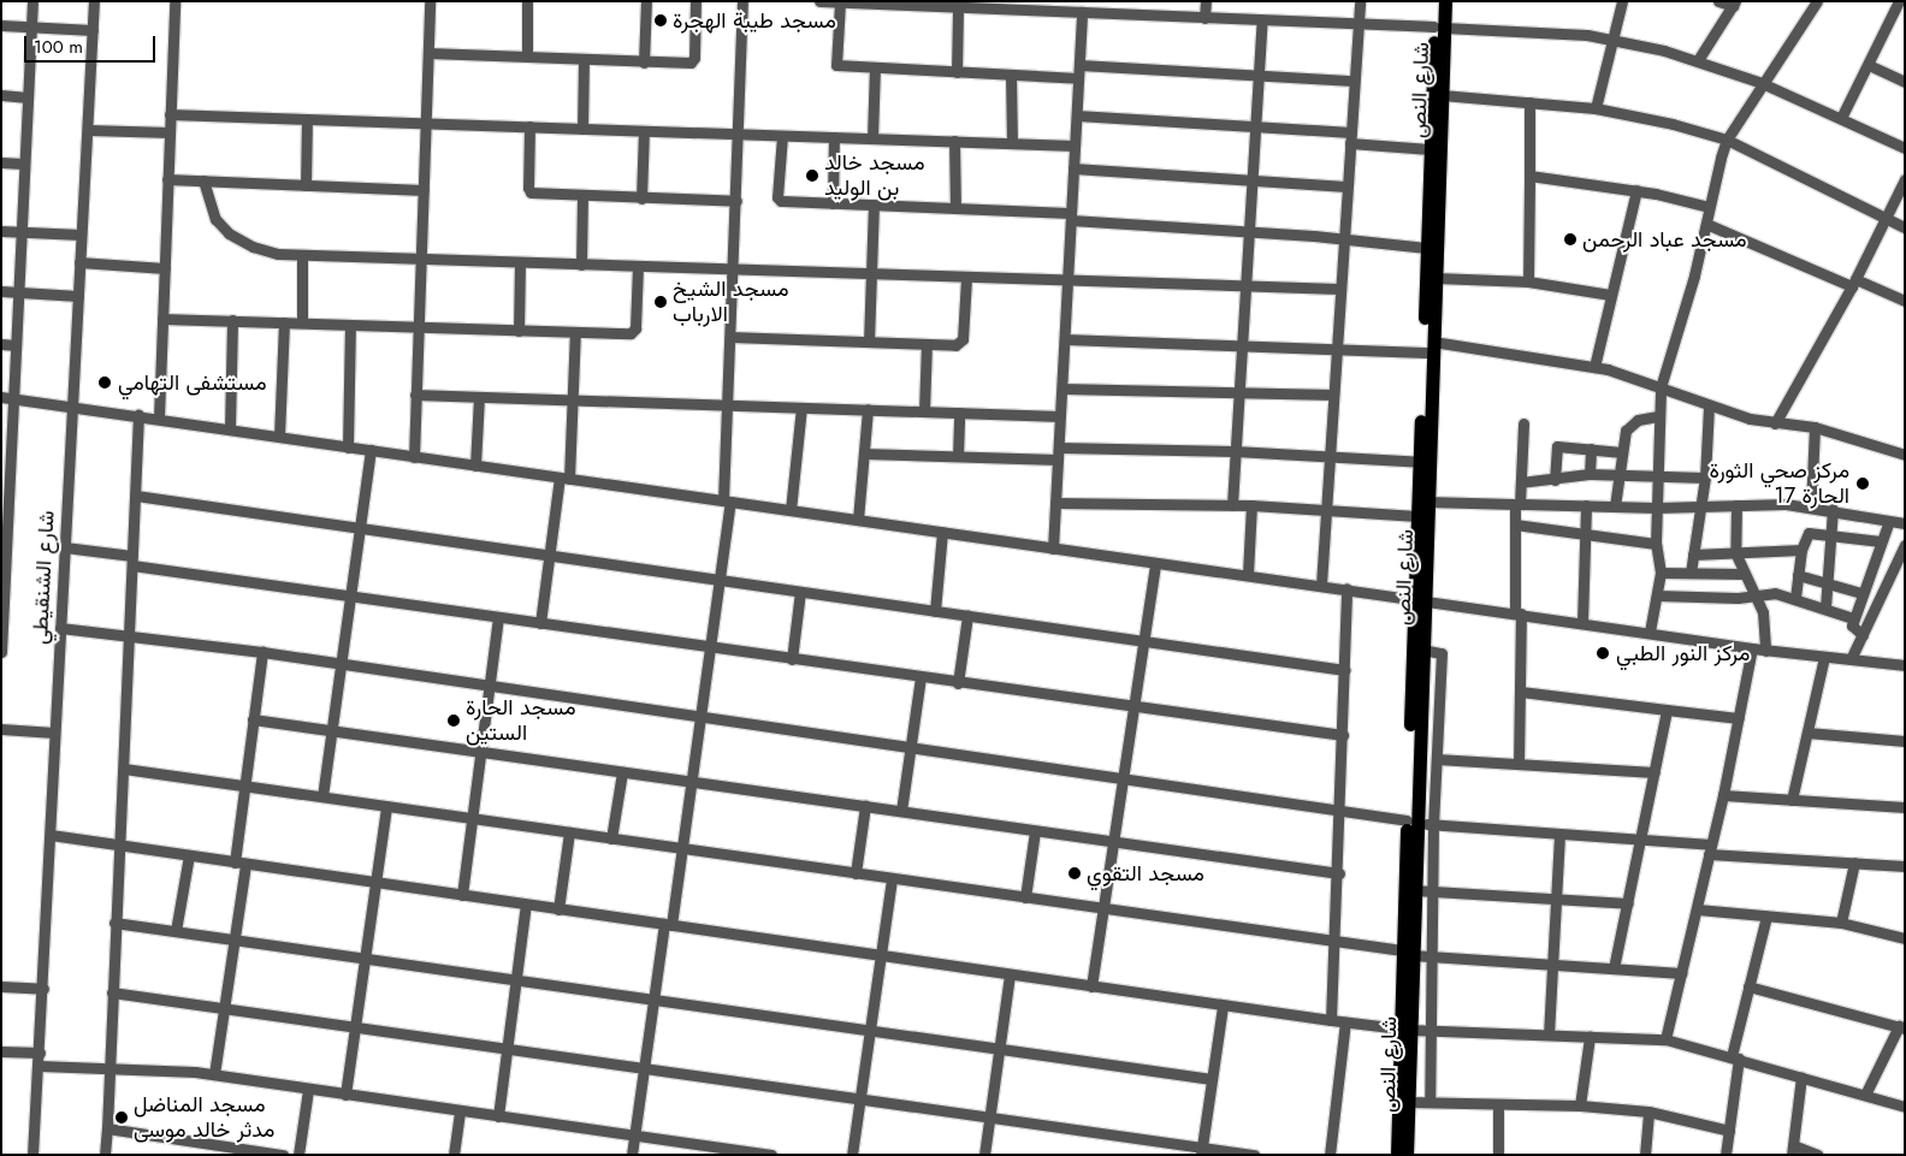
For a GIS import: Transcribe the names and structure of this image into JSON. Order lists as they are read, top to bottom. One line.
{"streets":{"main road":["شارع النص"],"street":["شارع الشنقيطي"]},"places":["مسجد طيبة الهجرة","مسجد خالد بن الوليد","مسجد عباد الرحمن","مسجد الشيخ الارباب","مستشفى التهامي","مركز صحي الثورة الحارة 17","مركز النور الطبي","مسجد الحارة الستين","مسجد التقوي","مسجد المناضل مدثر خالد موسى"],"scale_bar":"100 m"}
